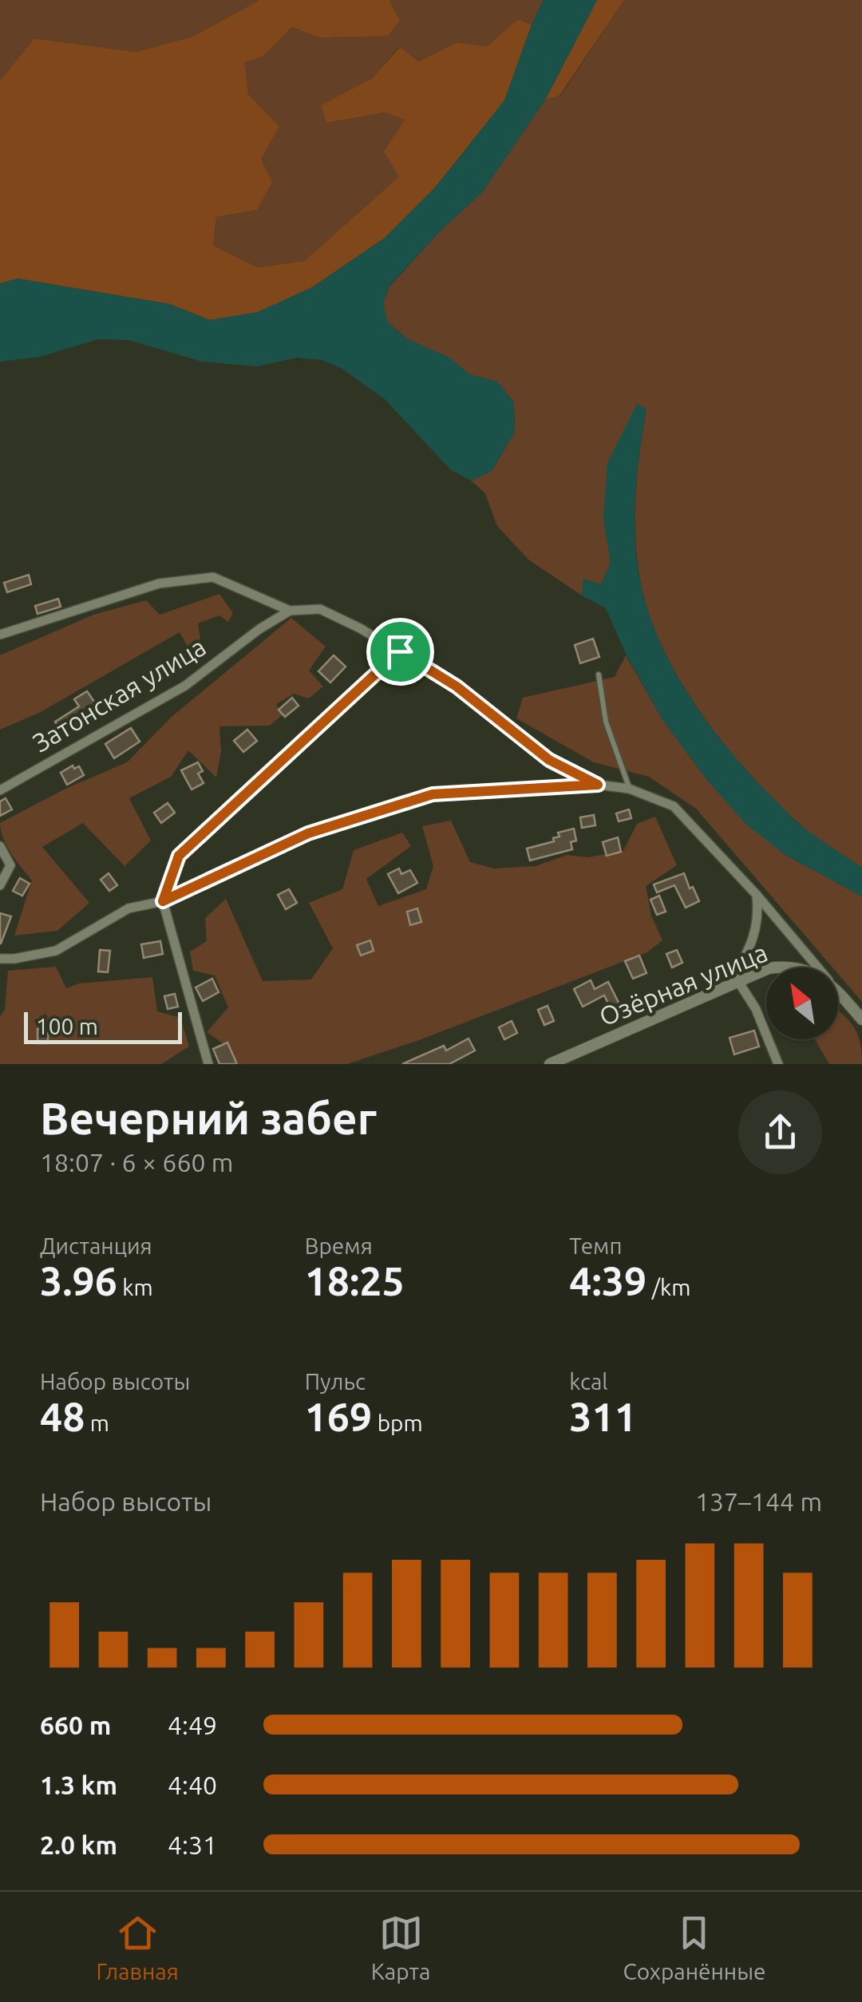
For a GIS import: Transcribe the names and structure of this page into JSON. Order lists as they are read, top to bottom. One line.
{"streets":{"street":["Затонская улица","Озёрная улица"]},"scale_bar":"100 m","north":"top left","page":{"scale":"100 m","heading":["Вечерний забег","18:07 · 6 × 660 m"],"stats":[["Дистанция","3.96 km"],["Время","18:25"],["Темп","4:39 /km"],["Набор высоты","48 m"],["Пульс","169 bpm"],["kcal","311"]],"chart":["Набор высоты","137–144 m"],"list":[{"name":"660 m","note":"4:49"},{"name":"1.3 km","note":"4:40"},{"name":"2.0 km","note":"4:31"}],"tabs":["Главная","Карта","Сохранённые"]}}
